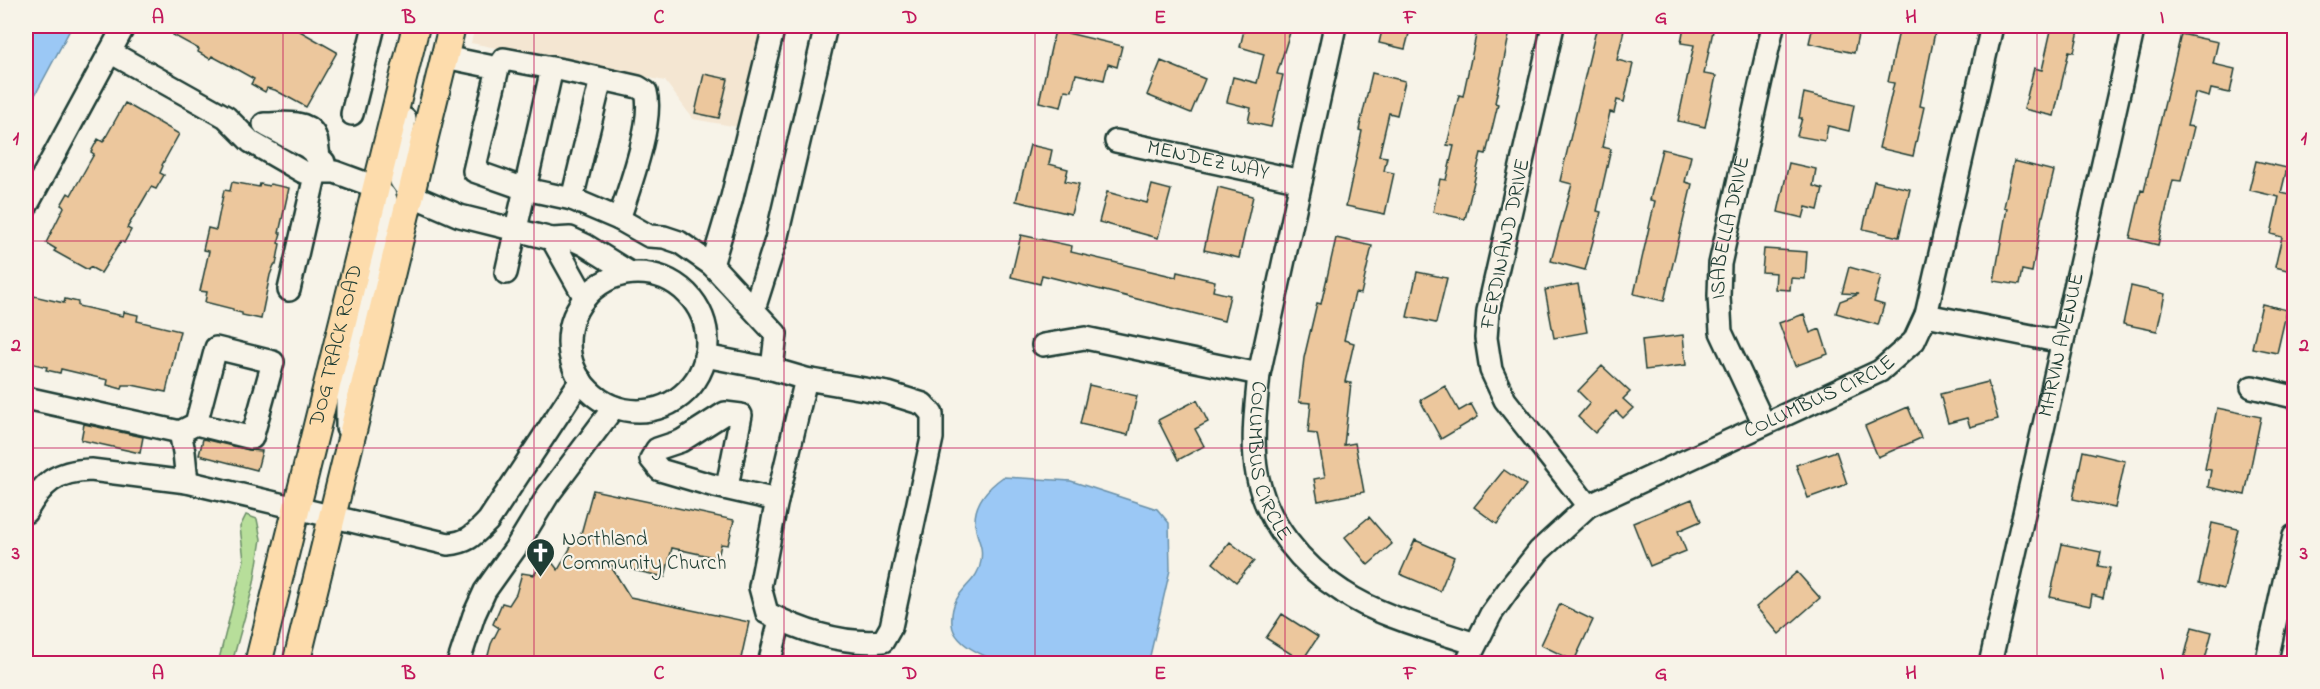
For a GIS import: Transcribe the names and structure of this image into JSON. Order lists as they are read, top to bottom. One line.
{"streets":{"main road":["DOG TRACK ROAD"],"street":["MENDEZ WAY","ISABELLA DRIVE","FERDINAND DRIVE","MARVIN AVENUE","COLUMBUS CIRCLE"]},"crossings":[["MENDEZ WAY","COLUMBUS CIRCLE"],["ISABELLA DRIVE","COLUMBUS CIRCLE"],["FERDINAND DRIVE","COLUMBUS CIRCLE"]],"places":{"church":["Northland Community Church"]},"grid":{"columns":["A","B","C","D","E","F","G","H","I"],"rows":["1","2","3"]}}
